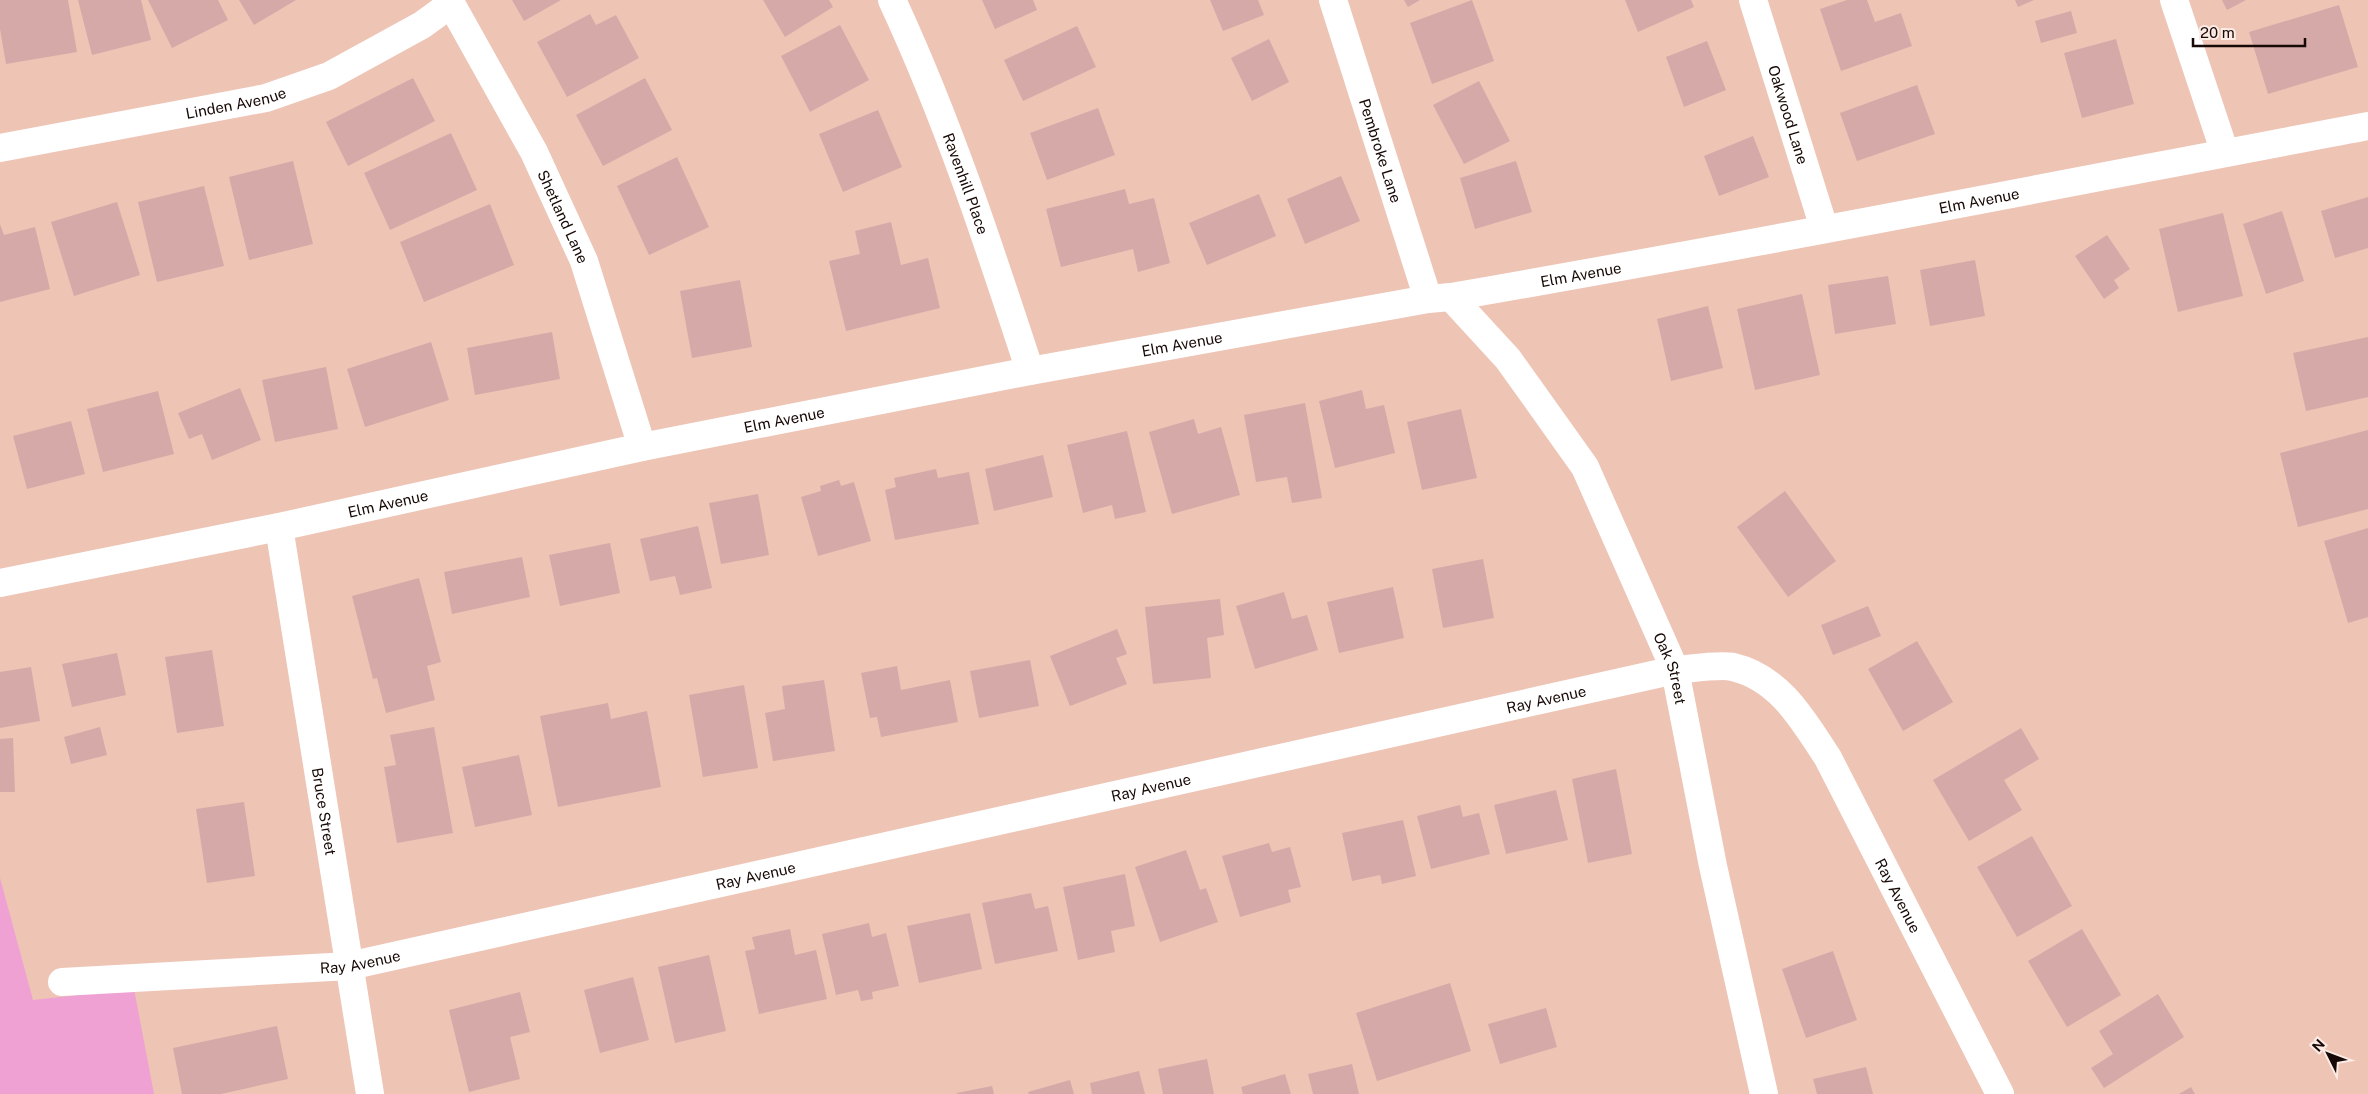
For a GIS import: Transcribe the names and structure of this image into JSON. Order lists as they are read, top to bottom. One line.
{"streets":{"street":["Linden Avenue","Oakwood Lane","Pembroke Lane","Ravenhill Place","Elm Avenue","Shetland Lane","Oak Street","Ray Avenue","Bruce Street"]},"crossings":[["Linden Avenue","Shetland Lane"],["Oakwood Lane","Elm Avenue"],["Pembroke Lane","Elm Avenue"],["Pembroke Lane","Oak Street"],["Ravenhill Place","Elm Avenue"],["Elm Avenue","Shetland Lane"],["Elm Avenue","Oak Street"],["Elm Avenue","Bruce Street"],["Oak Street","Ray Avenue"],["Ray Avenue","Bruce Street"]],"scale_bar":"20 m","north":"top left"}
